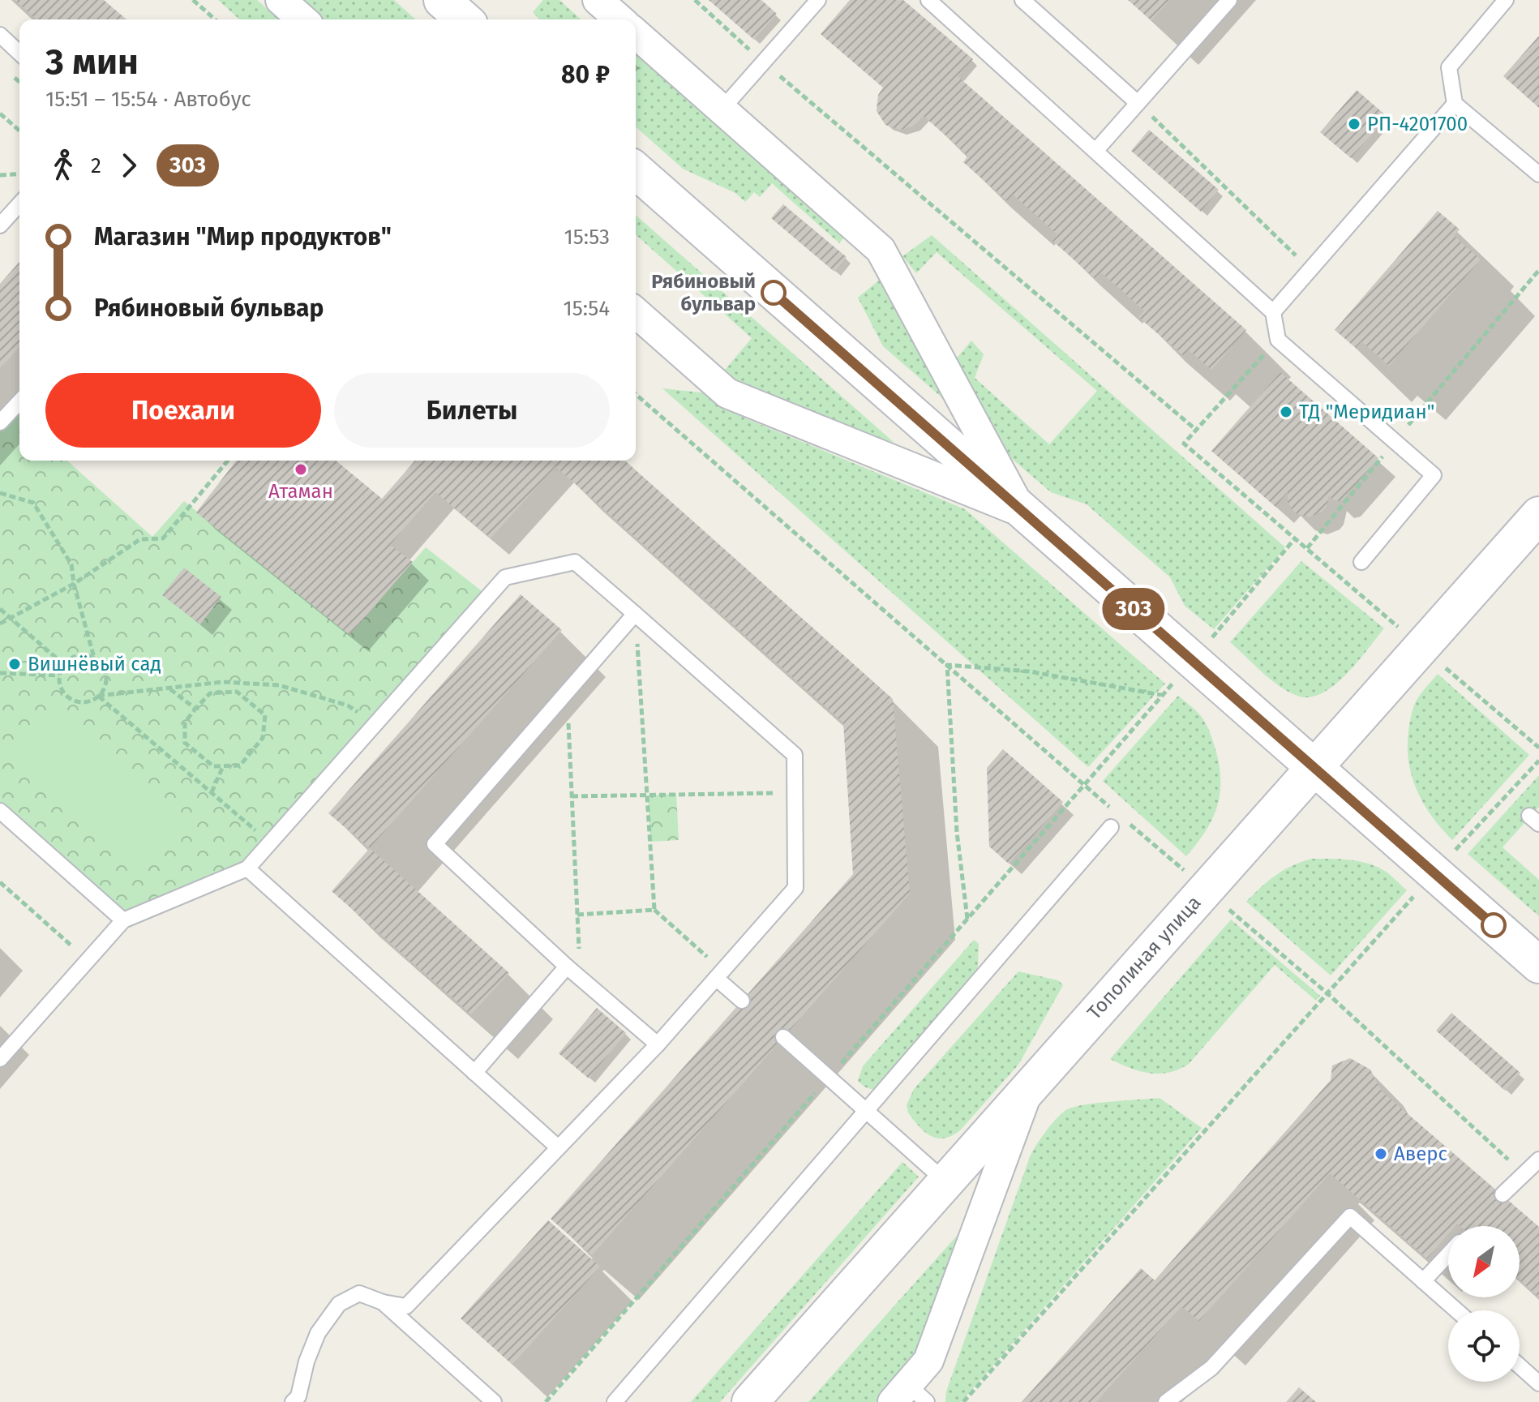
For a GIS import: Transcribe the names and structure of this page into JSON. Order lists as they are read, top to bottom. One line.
{"streets":{"main road":["Тополиная улица"]},"places":["РП-4201700","Рябиновый бульвар","ТД \"Меридиан\"","Атаман","Вишнёвый сад","Аверс"],"lines":["bus line 303"],"north":"bottom left","page":{"on_map":"303","heading":["3 мин","15:51 – 15:54 · Автобус","80 ₽"],"legs":["2","303"],"list":[{"name":"Магазин \"Мир продуктов\"","value":"15:53"},{"name":"Рябиновый бульвар","value":"15:54"}],"buttons":["Поехали","Билеты"]}}
